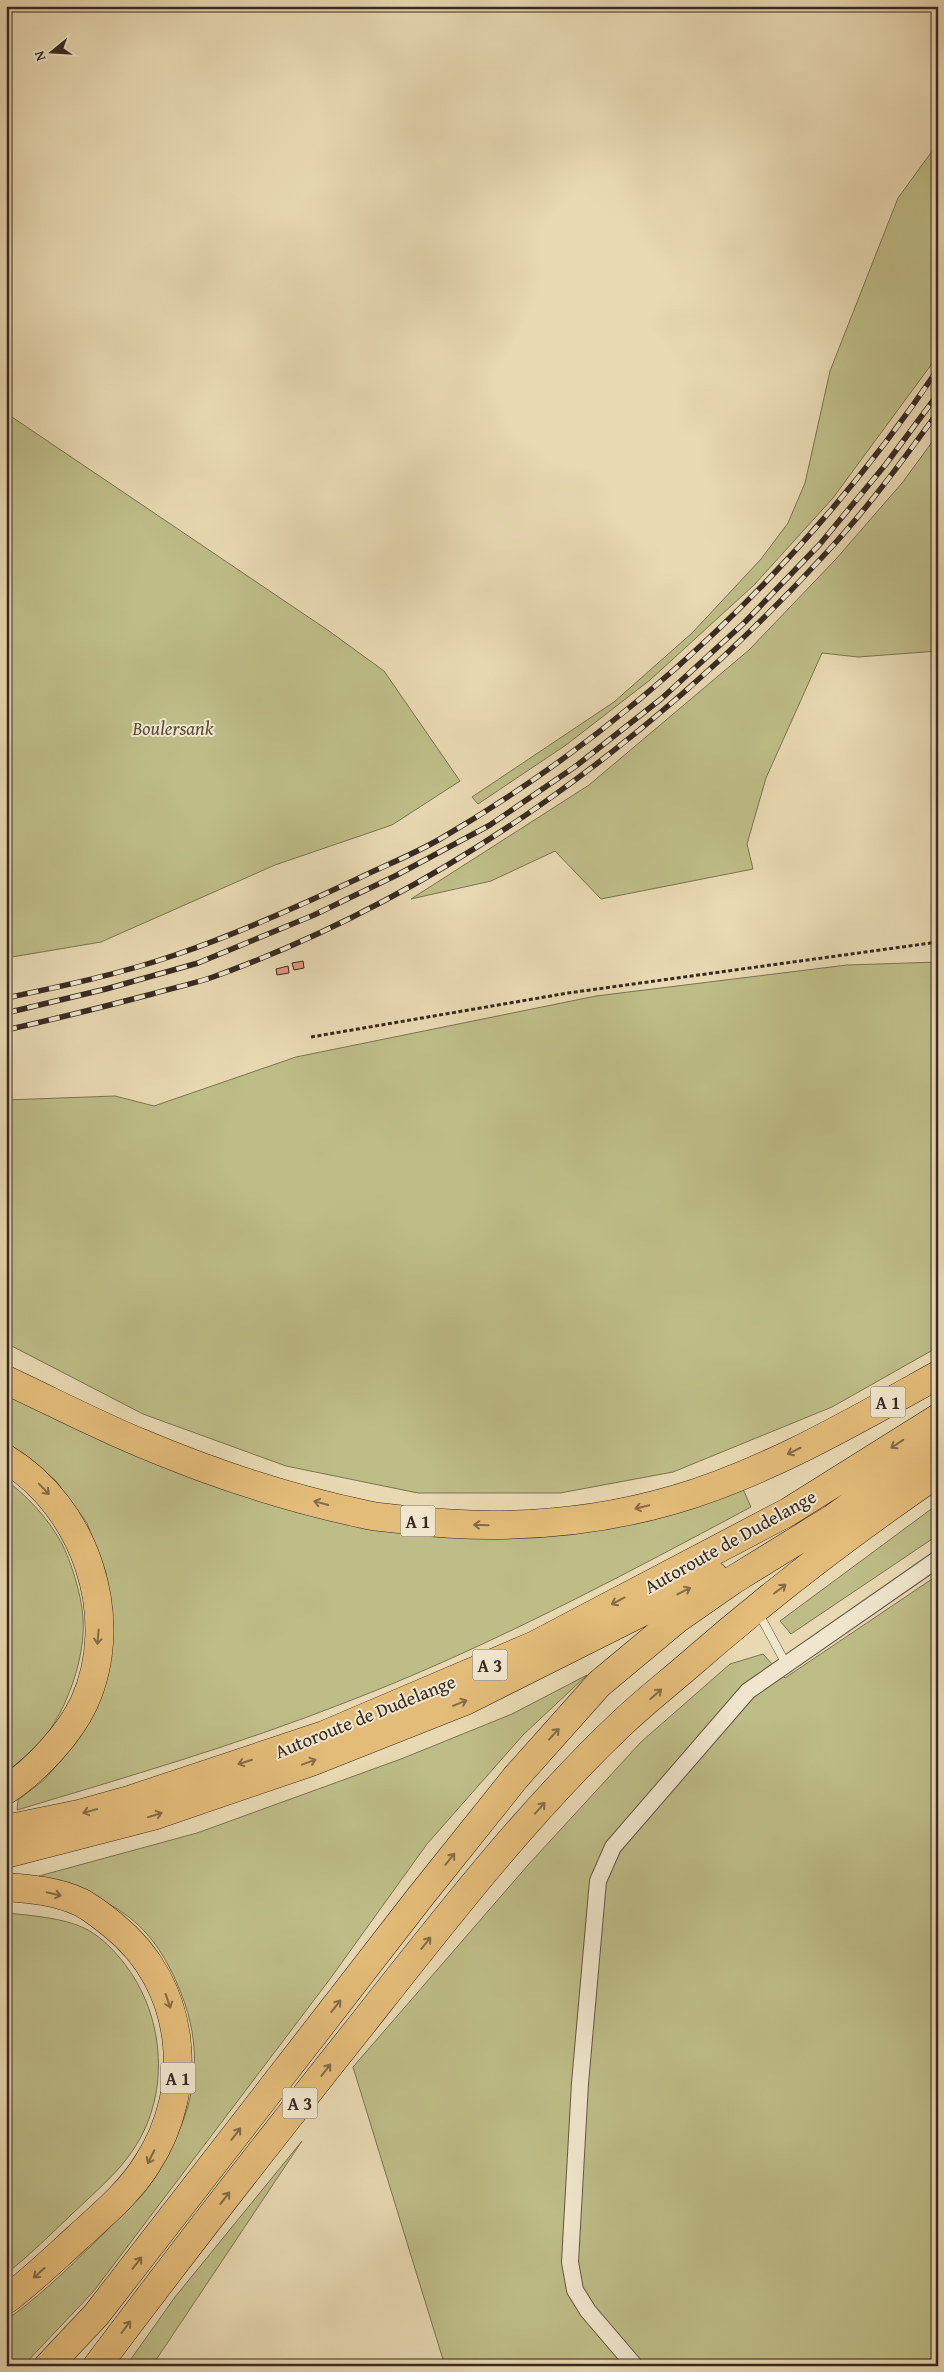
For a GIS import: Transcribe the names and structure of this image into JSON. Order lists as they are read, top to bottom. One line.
{"streets":{"highway":["A 1","Autoroute de Dudelange","A 3"]},"crossings":[["Autoroute de Dudelange","A 3"]],"parks":["Boulersank"],"north":"left"}
